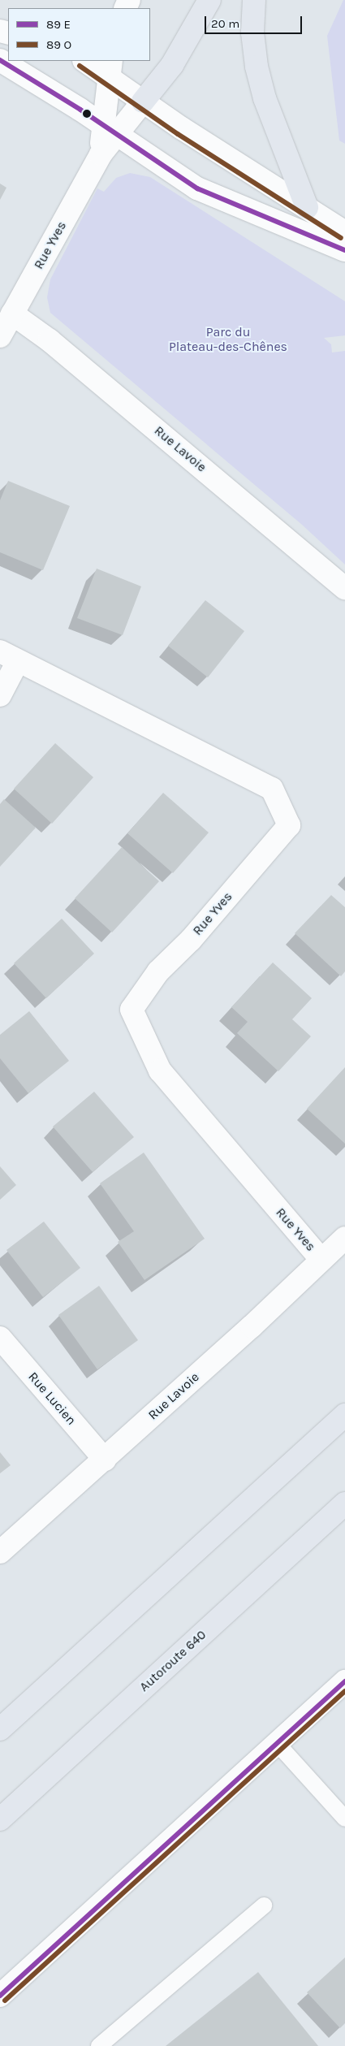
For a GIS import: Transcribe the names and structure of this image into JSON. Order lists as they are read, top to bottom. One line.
{"streets":{"highway":["Autoroute 640"],"street":["Rue Yves","Rue Lavoie","Rue Lucien"]},"crossings":[["Rue Yves","Rue Lavoie"],["Rue Lavoie","Rue Lucien"]],"parks":["Parc du Plateau-des-Chênes"],"legend":["89 E","89 O"],"scale_bar":"20 m"}
